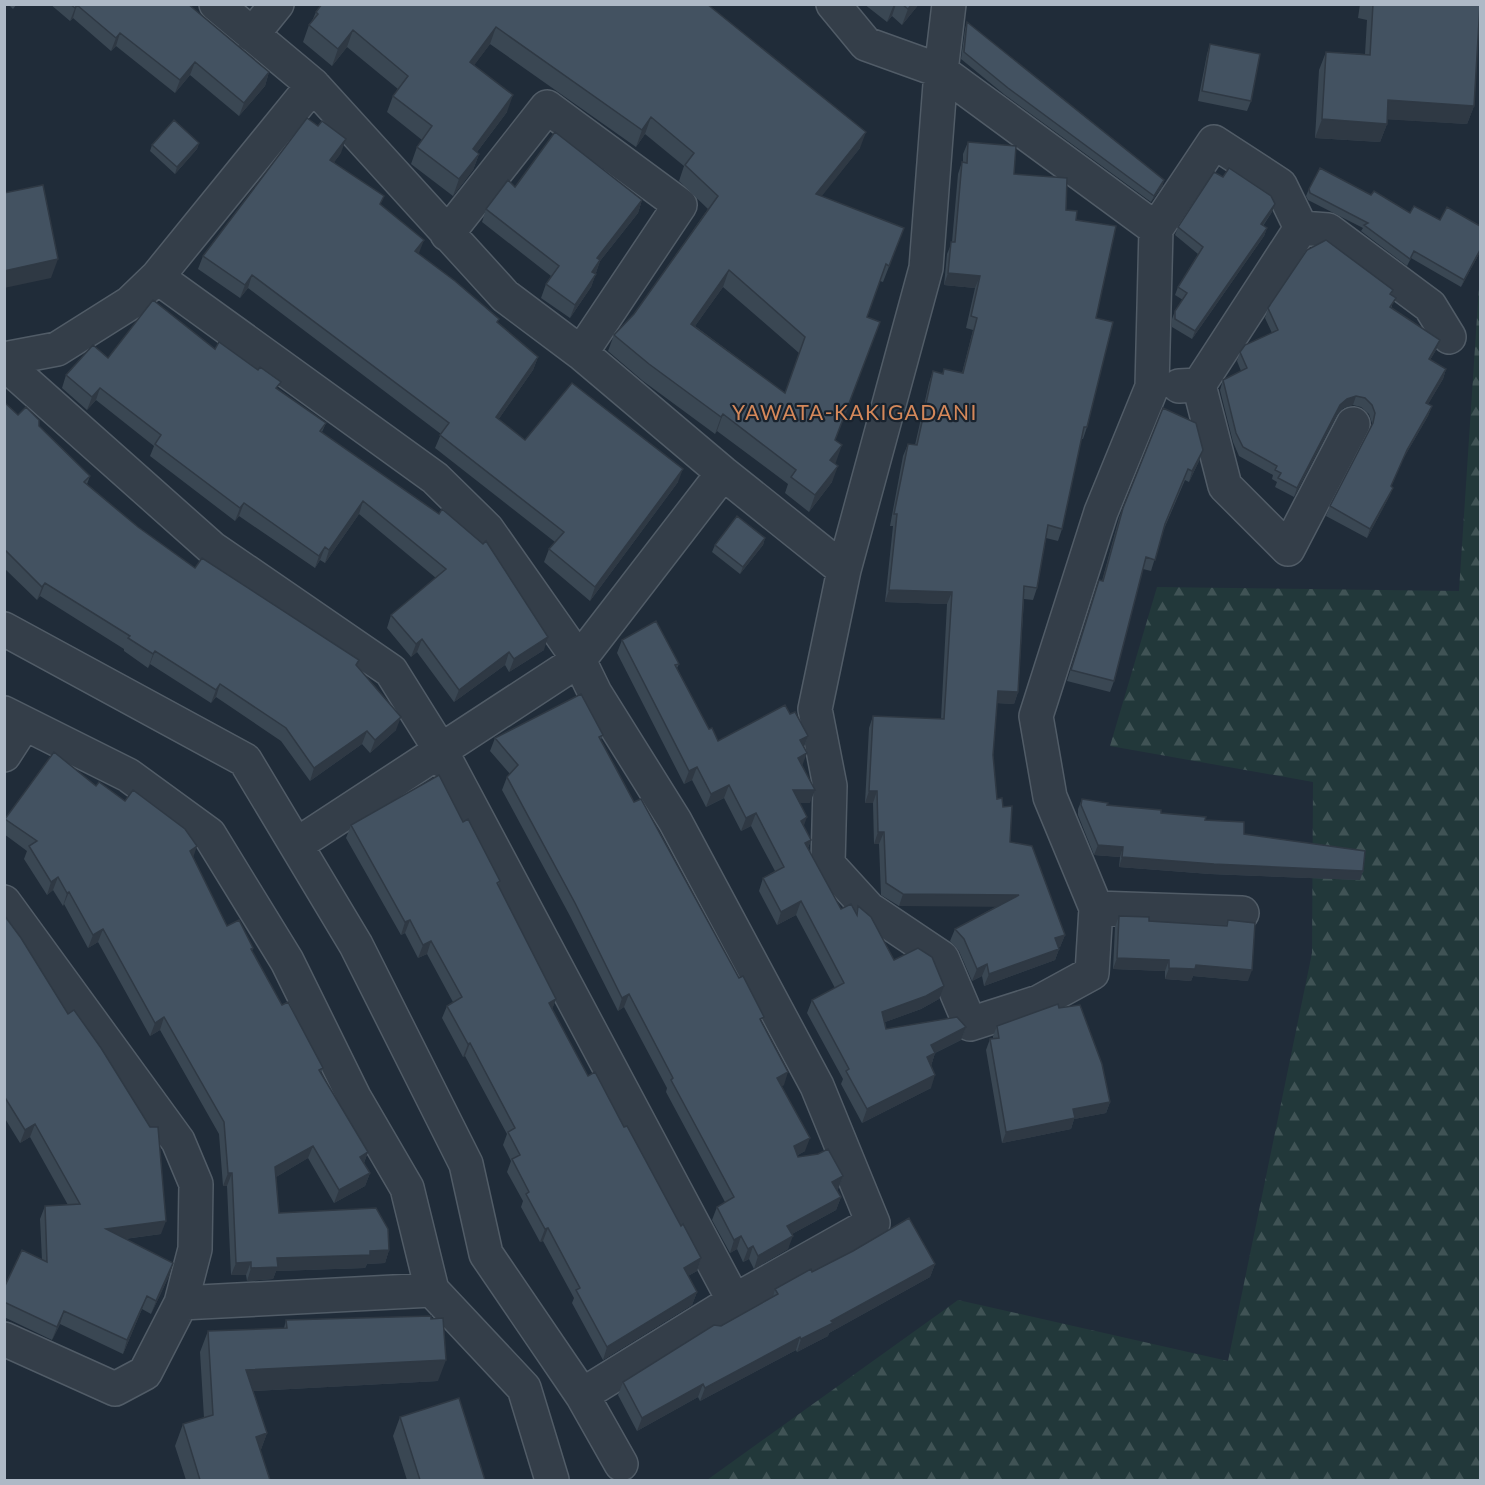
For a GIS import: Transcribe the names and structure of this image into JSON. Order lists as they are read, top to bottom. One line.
{"districts":["YAWATA-KAKIGADANI"]}
